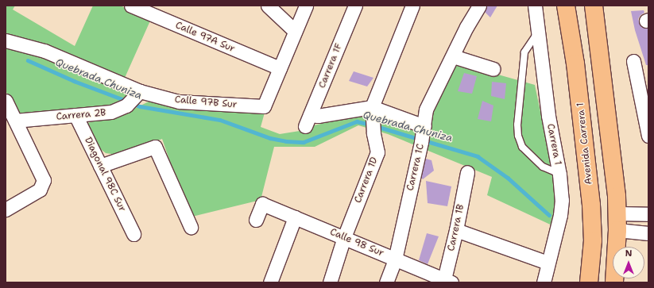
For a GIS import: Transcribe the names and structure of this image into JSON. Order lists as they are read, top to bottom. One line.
{"streets":{"highway":["Avenida Carrera 1"],"street":["Calle 97A Sur","Carrera 1F","Calle 97B Sur","Carrera 2B","Carrera 1","Carrera 1C","Diagonal 98C Sur","Carrera 1D","Carrera 1B","Calle 98 Sur"]},"crossings":[["Calle 97A Sur","Calle 97B Sur"],["Carrera 1F","Carrera 1D"],["Calle 97B Sur","Carrera 2B"],["Carrera 2B","Diagonal 98C Sur"],["Carrera 1C","Calle 98 Sur"],["Carrera 1D","Calle 98 Sur"],["Carrera 1B","Calle 98 Sur"]],"water":["Quebrada Chuniza"],"north":"top"}
